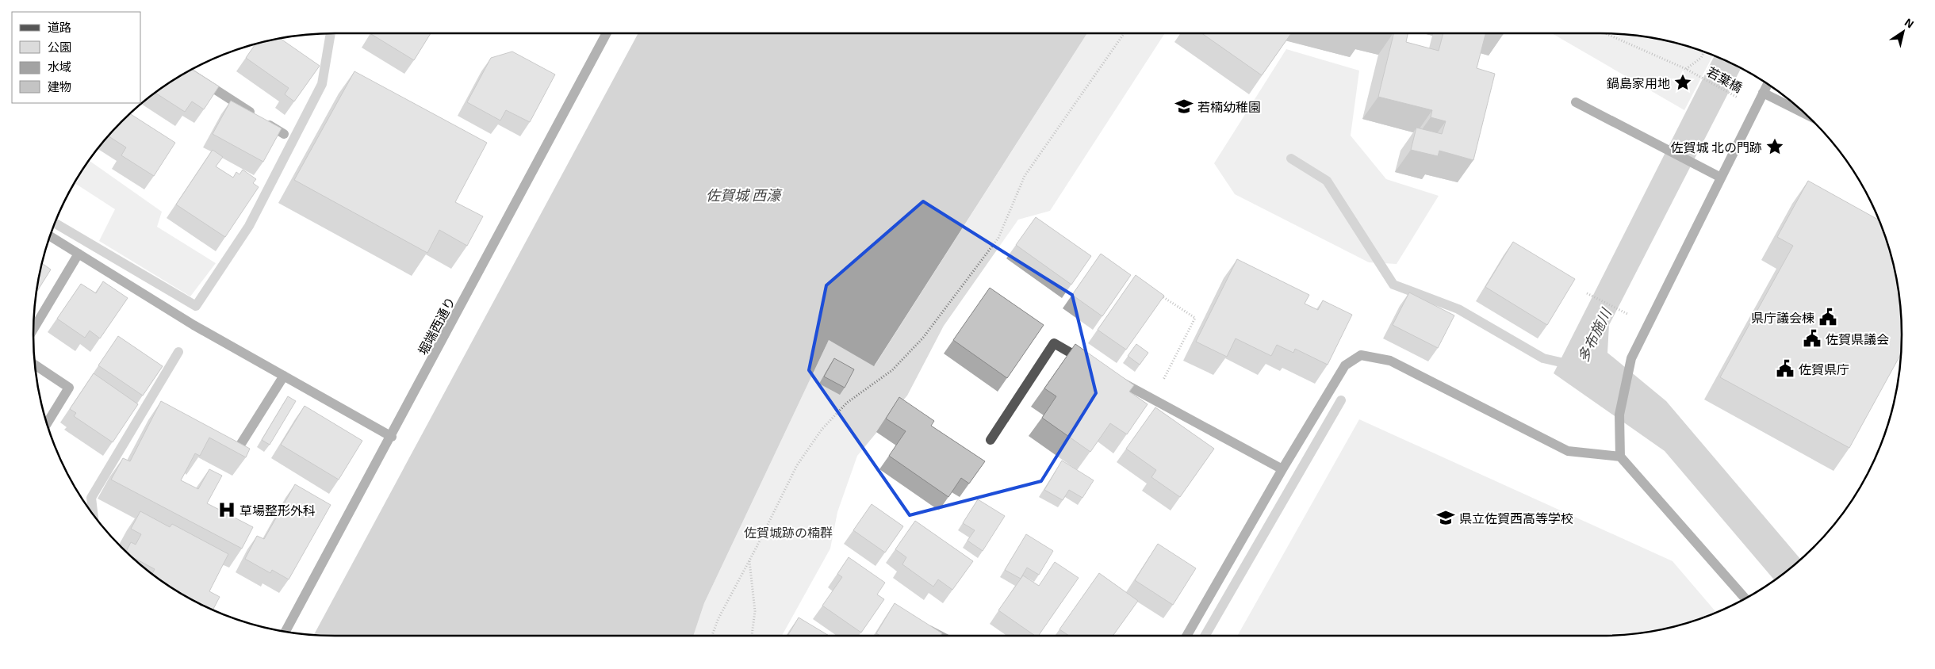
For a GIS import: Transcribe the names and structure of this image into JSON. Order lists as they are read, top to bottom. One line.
{"streets":{"street":["堀端西通り"],"path":["若葉橋"]},"water":["佐賀城 西濠","多布施川"],"parks":["佐賀城跡の楠群"],"places":{"place":["鍋島家用地","佐賀城 北の門跡"],"school or university":["若楠幼稚園","県立佐賀西高等学校"],"public building":["県庁議会棟","佐賀県議会","佐賀県庁"],"hospital":["草場整形外科"]},"legend":["道路","公園","水域","建物"],"north":"top right"}
